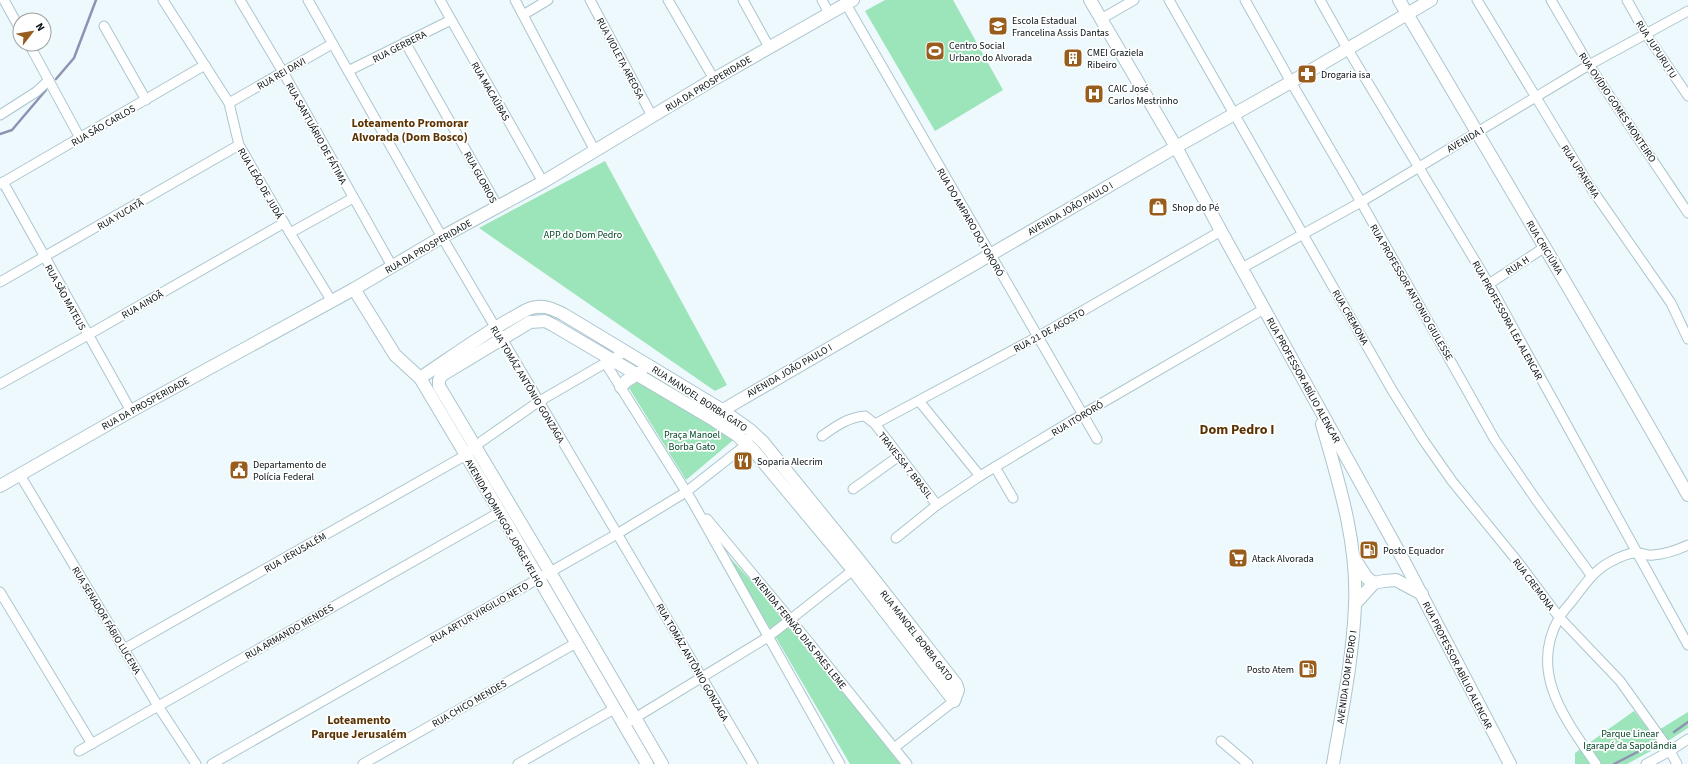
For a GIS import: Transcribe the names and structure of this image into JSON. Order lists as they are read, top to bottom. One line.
{"streets":{"street":["RUA GERBERA","RUA JUPURUTU","RUA VIOLETA AREOSA","RUA REI DAVI","RUA DA PROSPERIDADE","RUA MACAÚBAS","RUA OVÍDIO GOMES MONTEIRO","RUA SÃO CARLOS","RUA SANTUÁRIO DE FÁTIMA","AVENIDA I","RUA UPANEMA","RUA GLORIOS","RUA LEÃO DE JUDÁ","AVENIDA JOÃO PAULO I","RUA YUCATÃ","RUA DO AMPARO DO TORORÓ","RUA CRICIÚMA","RUA H","RUA PROFESSOR ANTONIO GIULESSE","RUA SÃO MATEUS","RUA AINOÃ","RUA CREMONA","RUA PROFESSORA LEA ALENCAR","RUA 21 DE AGOSTO","RUA PROFESSOR ABÍLIO ALENCAR","RUA TOMÁZ ANTÔNIO GONZAGA","RUA MANOEL BORBA GATO","RUA ITORORÓ","TRAVESSA 7 BRASIL","AVENIDA DOMINGOS JORGE VELHO","RUA JERUSALÉM","RUA ARTUR VIRGILIO NETO","RUA SENADOR FÁBIO LUCENA","RUA ARMANDO MENDES","AVENIDA FERNÃO DIAS PAES LEME","AVENIDA DOM PEDRO I","RUA CHICO MENDES"]},"crossings":[["RUA GERBERA","RUA MACAÚBAS"],["RUA GERBERA","RUA GLORIOS"],["RUA GERBERA","RUA TOMÁZ ANTÔNIO GONZAGA"],["RUA JUPURUTU","AVENIDA I"],["RUA VIOLETA AREOSA","RUA DA PROSPERIDADE"],["RUA REI DAVI","RUA SANTUÁRIO DE FÁTIMA"],["RUA REI DAVI","RUA LEÃO DE JUDÁ"],["RUA REI DAVI","RUA TOMÁZ ANTÔNIO GONZAGA"],["RUA DA PROSPERIDADE","RUA MACAÚBAS"],["RUA DA PROSPERIDADE","RUA SANTUÁRIO DE FÁTIMA"],["RUA DA PROSPERIDADE","RUA GLORIOS"],["RUA DA PROSPERIDADE","RUA LEÃO DE JUDÁ"],["RUA DA PROSPERIDADE","RUA DO AMPARO DO TORORÓ"],["RUA DA PROSPERIDADE","RUA SÃO MATEUS"],["RUA DA PROSPERIDADE","RUA TOMÁZ ANTÔNIO GONZAGA"],["RUA DA PROSPERIDADE","AVENIDA DOMINGOS JORGE VELHO"],["RUA DA PROSPERIDADE","RUA SENADOR FÁBIO LUCENA"],["RUA OVÍDIO GOMES MONTEIRO","AVENIDA I"],["RUA SÃO CARLOS","RUA LEÃO DE JUDÁ"],["RUA SÃO CARLOS","RUA SÃO MATEUS"],["AVENIDA I","RUA UPANEMA"],["AVENIDA I","RUA CRICIÚMA"],["AVENIDA I","RUA PROFESSOR ANTONIO GIULESSE"],["AVENIDA I","RUA CREMONA"],["AVENIDA I","RUA PROFESSORA LEA ALENCAR"],["AVENIDA I","RUA PROFESSOR ABÍLIO ALENCAR"],["RUA LEÃO DE JUDÁ","RUA YUCATÃ"],["RUA LEÃO DE JUDÁ","RUA AINOÃ"],["AVENIDA JOÃO PAULO I","RUA DO AMPARO DO TORORÓ"],["AVENIDA JOÃO PAULO I","RUA CRICIÚMA"],["AVENIDA JOÃO PAULO I","RUA PROFESSOR ANTONIO GIULESSE"],["AVENIDA JOÃO PAULO I","RUA CREMONA"],["AVENIDA JOÃO PAULO I","RUA PROFESSORA LEA ALENCAR"],["AVENIDA JOÃO PAULO I","RUA PROFESSOR ABÍLIO ALENCAR"],["AVENIDA JOÃO PAULO I","RUA MANOEL BORBA GATO"],["RUA YUCATÃ","RUA SÃO MATEUS"],["RUA DO AMPARO DO TORORÓ","RUA 21 DE AGOSTO"],["RUA DO AMPARO DO TORORÓ","RUA ITORORÓ"],["RUA CRICIÚMA","RUA H"],["RUA H","RUA PROFESSORA LEA ALENCAR"],["RUA SÃO MATEUS","RUA AINOÃ"],["RUA 21 DE AGOSTO","RUA PROFESSOR ABÍLIO ALENCAR"],["RUA 21 DE AGOSTO","TRAVESSA 7 BRASIL"],["RUA PROFESSOR ABÍLIO ALENCAR","RUA ITORORÓ"],["RUA PROFESSOR ABÍLIO ALENCAR","AVENIDA DOM PEDRO I"],["RUA TOMÁZ ANTÔNIO GONZAGA","RUA MANOEL BORBA GATO"],["RUA TOMÁZ ANTÔNIO GONZAGA","RUA JERUSALÉM"],["RUA TOMÁZ ANTÔNIO GONZAGA","RUA ARTUR VIRGILIO NETO"],["RUA MANOEL BORBA GATO","AVENIDA DOMINGOS JORGE VELHO"],["RUA MANOEL BORBA GATO","RUA JERUSALÉM"],["RUA MANOEL BORBA GATO","RUA ARTUR VIRGILIO NETO"],["RUA MANOEL BORBA GATO","AVENIDA FERNÃO DIAS PAES LEME"],["RUA ITORORÓ","TRAVESSA 7 BRASIL"],["AVENIDA DOMINGOS JORGE VELHO","RUA JERUSALÉM"],["AVENIDA DOMINGOS JORGE VELHO","RUA ARTUR VIRGILIO NETO"],["AVENIDA DOMINGOS JORGE VELHO","RUA ARMANDO MENDES"],["AVENIDA DOMINGOS JORGE VELHO","RUA CHICO MENDES"],["RUA JERUSALÉM","RUA SENADOR FÁBIO LUCENA"],["RUA JERUSALÉM","AVENIDA FERNÃO DIAS PAES LEME"],["RUA ARTUR VIRGILIO NETO","AVENIDA FERNÃO DIAS PAES LEME"],["RUA SENADOR FÁBIO LUCENA","RUA ARMANDO MENDES"]],"districts":["Loteamento Promorar Alvorada (Dom Bosco)","Dom Pedro I","Loteamento Parque Jerusalém"],"parks":["APP do Dom Pedro","Praça Manoel Borba Gato","Parque Linear Igarapé da Sapolândia"],"places":{"school or university":["Escola Estadual Francelina Assis Dantas"],"sports":["Centro Social Urbano do Alvorada"],"building":["CMEI Graziela Ribeiro"],"pharmacy":["Drogaria isa"],"hospital":["CAIC José Carlos Mestrinho"],"shop":["Shop do Pé"],"restaurant":["Soparia Alecrim"],"public building":["Departamento de Polícia Federal"],"fuel station":["Posto Equador","Posto Atem"],"supermarket":["Atack Alvorada"]},"north":"top right"}
